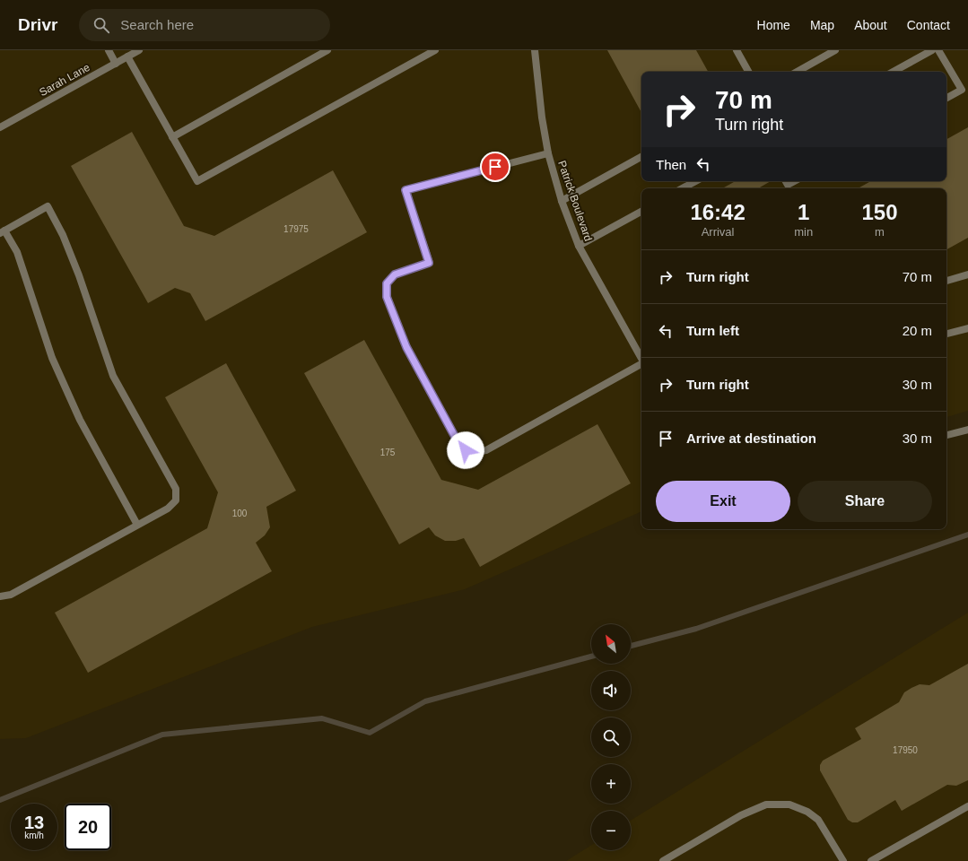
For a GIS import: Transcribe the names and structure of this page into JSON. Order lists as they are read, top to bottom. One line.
{"streets":{"street":["Sarah Lane","Patrick Boulevard"]},"house_numbers":["17975","175","100","17950"],"north":"top left","page":{"header":"Drivr","search":"Search here","nav":["Home","Map","About","Contact"],"turn":["70 m","Turn right"],"then":"Then","eta":["16:42","Arrival","1","min","150","m"],"list":[{"name":"Turn right","value":"70 m"},{"name":"Turn left","value":"20 m"},{"name":"Turn right","value":"30 m"},{"name":"Arrive at destination","value":"30 m"}],"buttons":["Exit","Share"],"map_buttons":["+","−"],"speed":"13 km/h","limit":"20"}}
